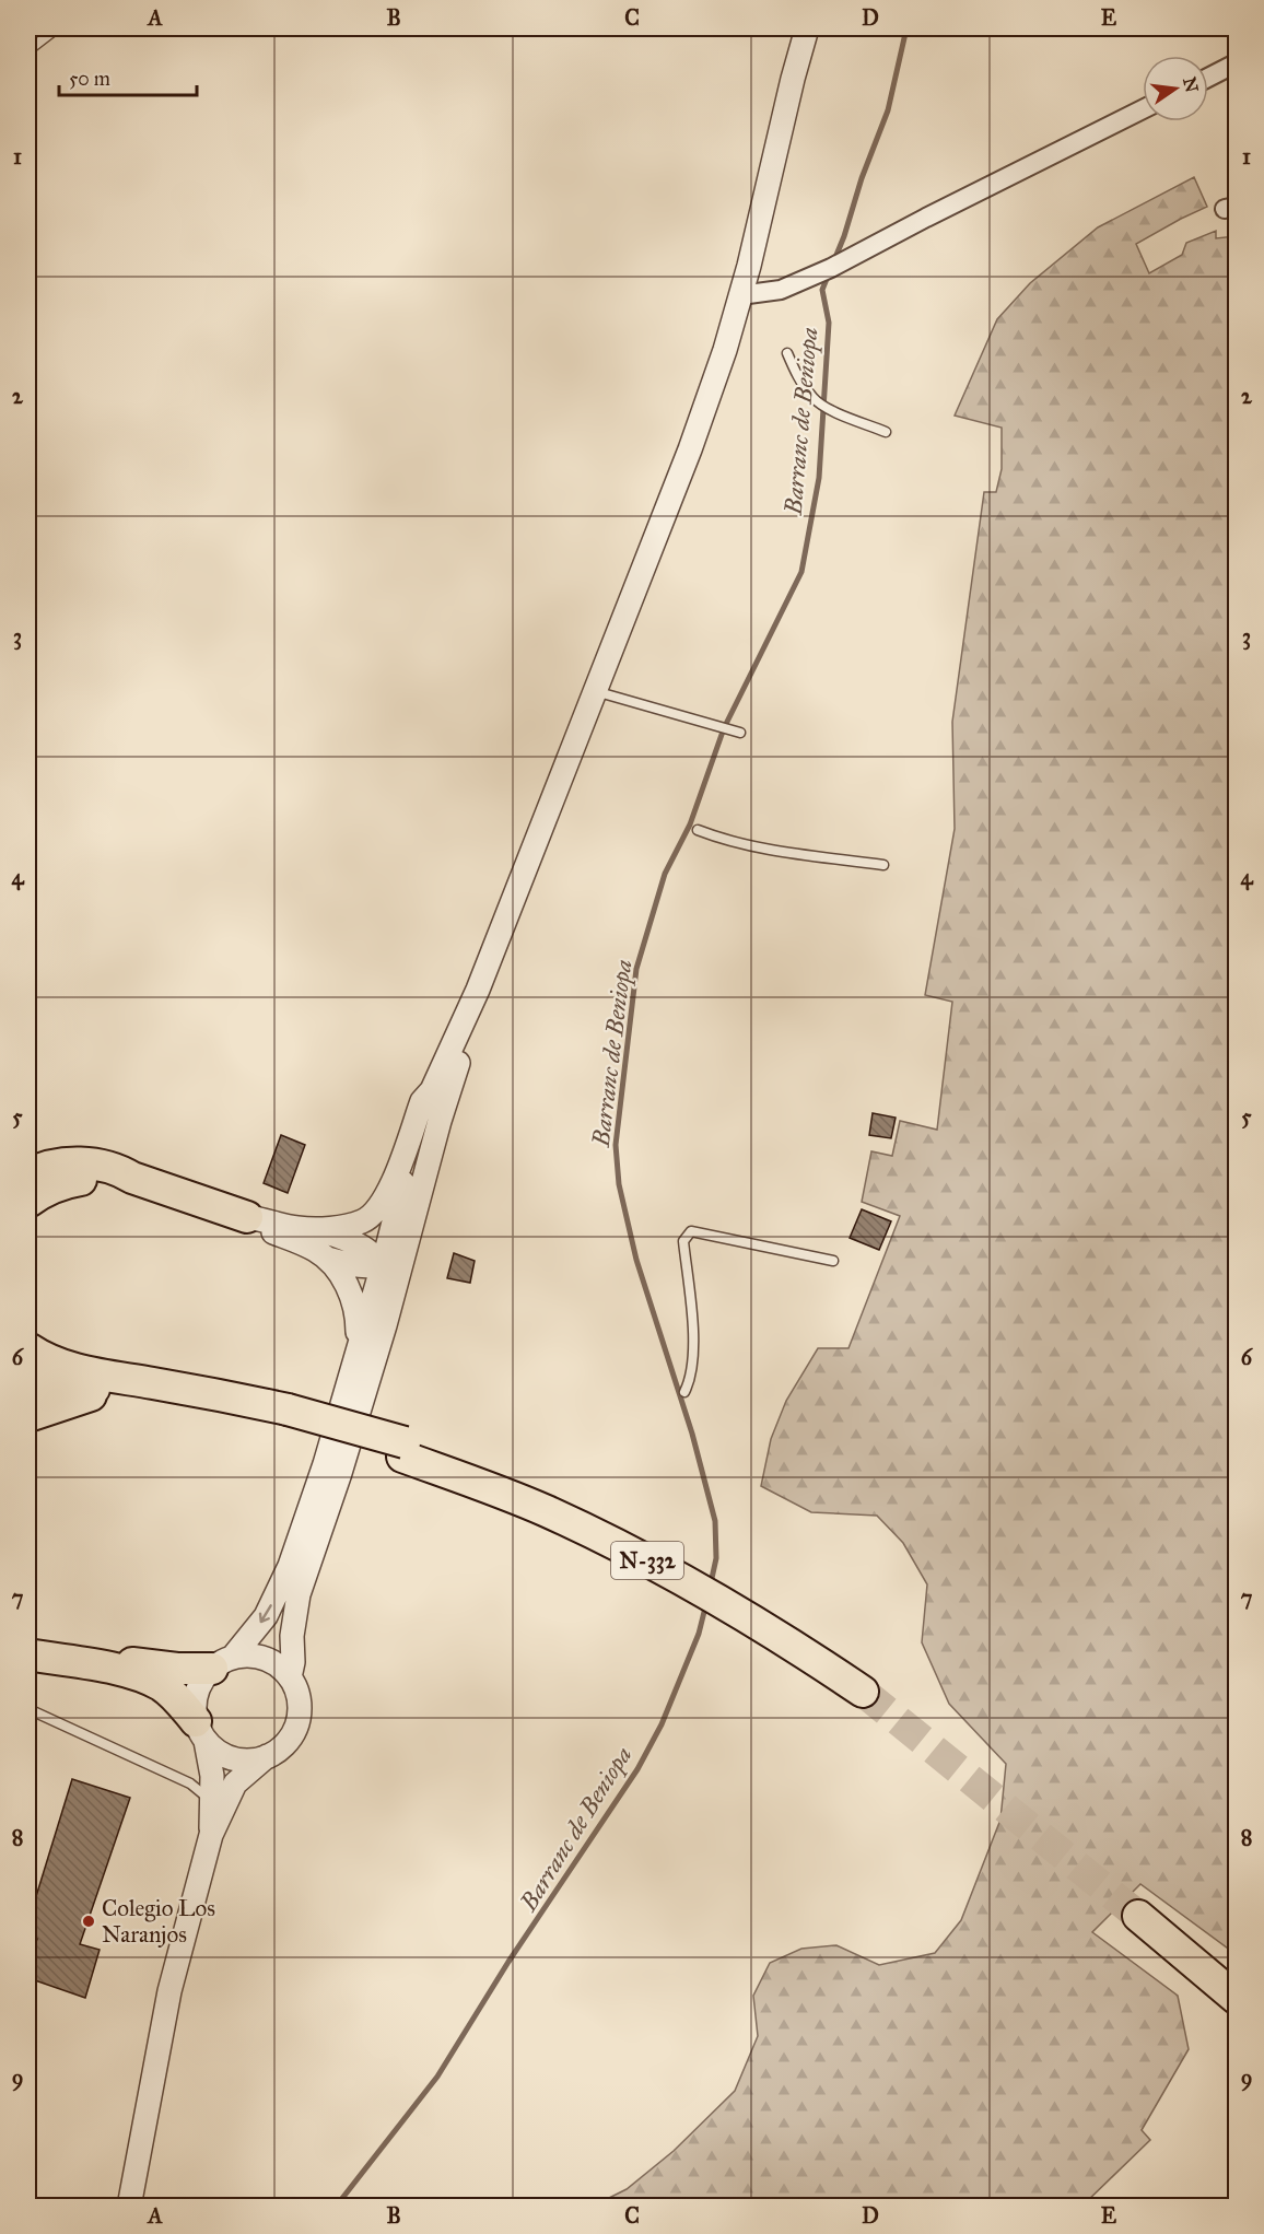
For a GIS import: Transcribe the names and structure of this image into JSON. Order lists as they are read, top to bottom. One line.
{"water":["Barranc de Beniopa"],"places":["Colegio Los Naranjos"],"scale_bar":"50 m","north":"right","grid":{"columns":["A","B","C","D","E"],"rows":["1","2","3","4","5","6","7","8","9"]}}
